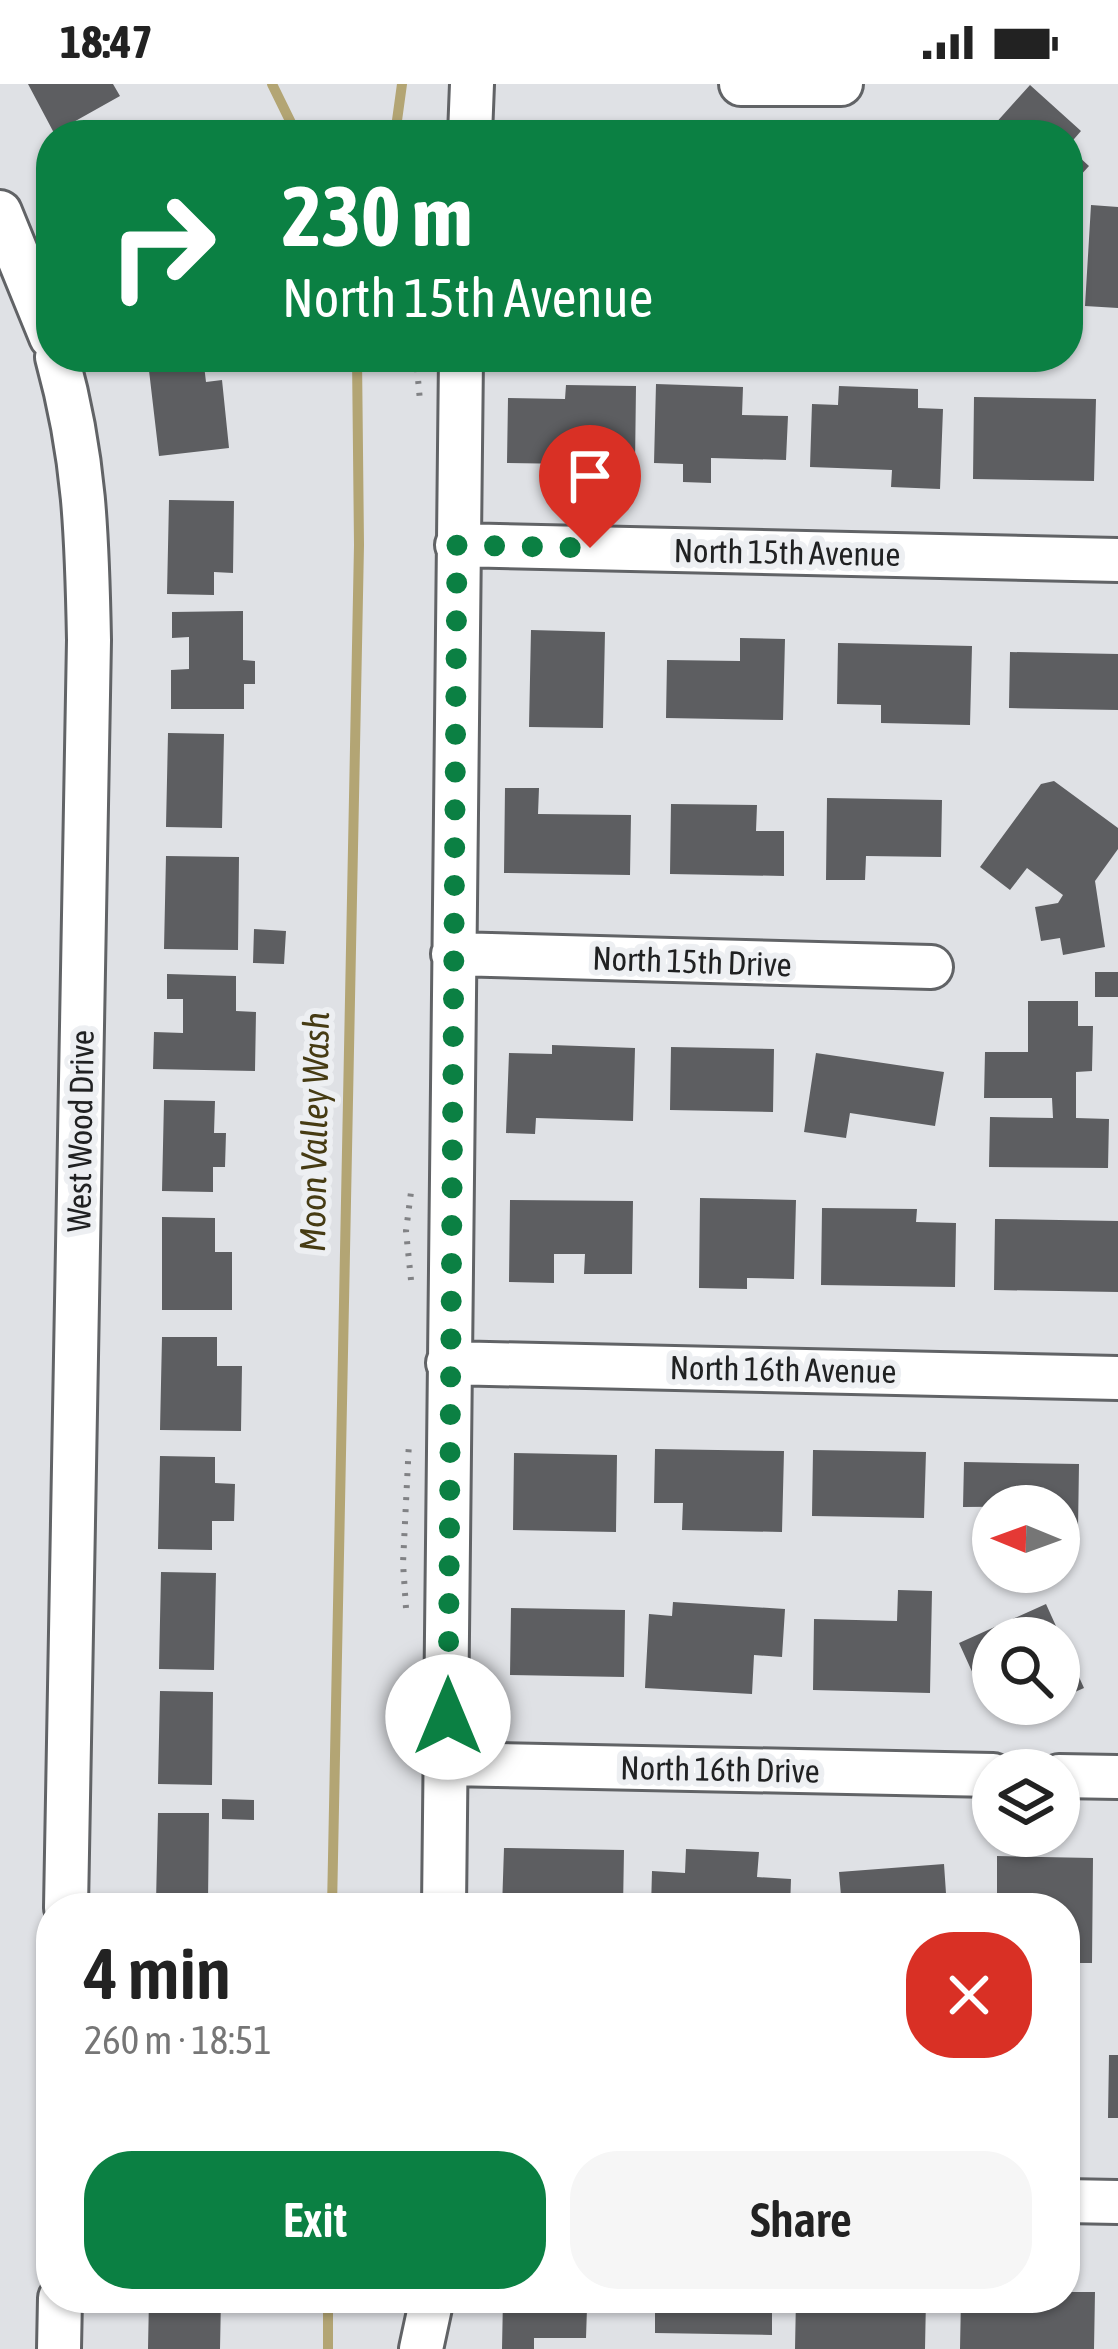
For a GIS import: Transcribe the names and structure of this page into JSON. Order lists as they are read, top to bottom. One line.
{"streets":{"street":["North 15th Avenue","North 15th Drive","West Wood Drive","North 16th Avenue","North 16th Drive"]},"water":["Moon Valley Wash"],"north":"left","page":{"status":"18:47","turn":["230 m","North 15th Avenue"],"heading":["4 min","260 m · 18:51"],"buttons":["Exit","Share"]}}
